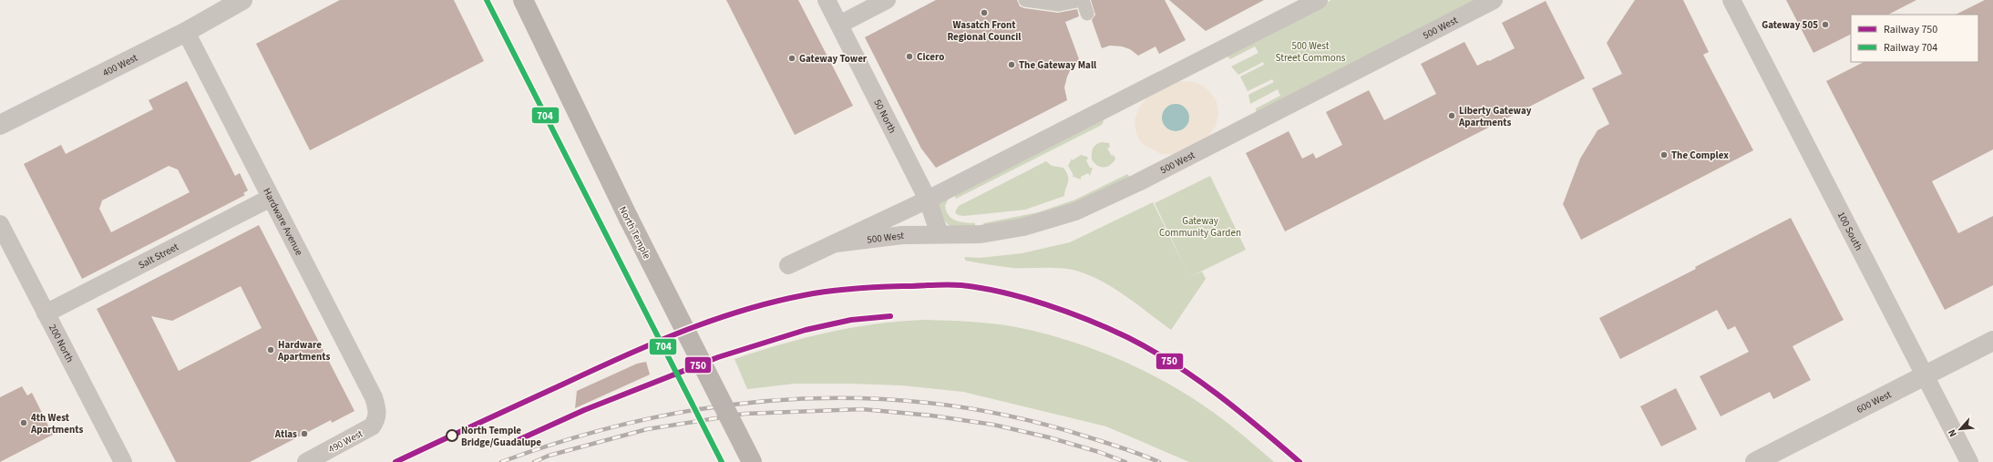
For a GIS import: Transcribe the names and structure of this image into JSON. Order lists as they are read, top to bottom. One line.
{"streets":{"main road":["North Temple"],"street":["500 West","400 West","50 North","Hardware Avenue","100 South","Salt Street","200 North","600 West","490 West"]},"crossings":[["500 West","50 North"],["400 West","Hardware Avenue"],["Hardware Avenue","Salt Street"],["Hardware Avenue","490 West"],["100 South","600 West"],["Salt Street","200 North"]],"parks":["500 West Street Commons","Gateway Community Garden"],"places":["Wasatch Front Regional Council","Gateway 505","Cicero","Gateway Tower","The Gateway Mall","Liberty Gateway Apartments","The Complex","Hardware Apartments","4th West Apartments","Atlas","North Temple Bridge/Guadalupe"],"lines":["rail line 704","rail line 750"],"legend":["Railway 750","Railway 704"],"north":"bottom left"}
